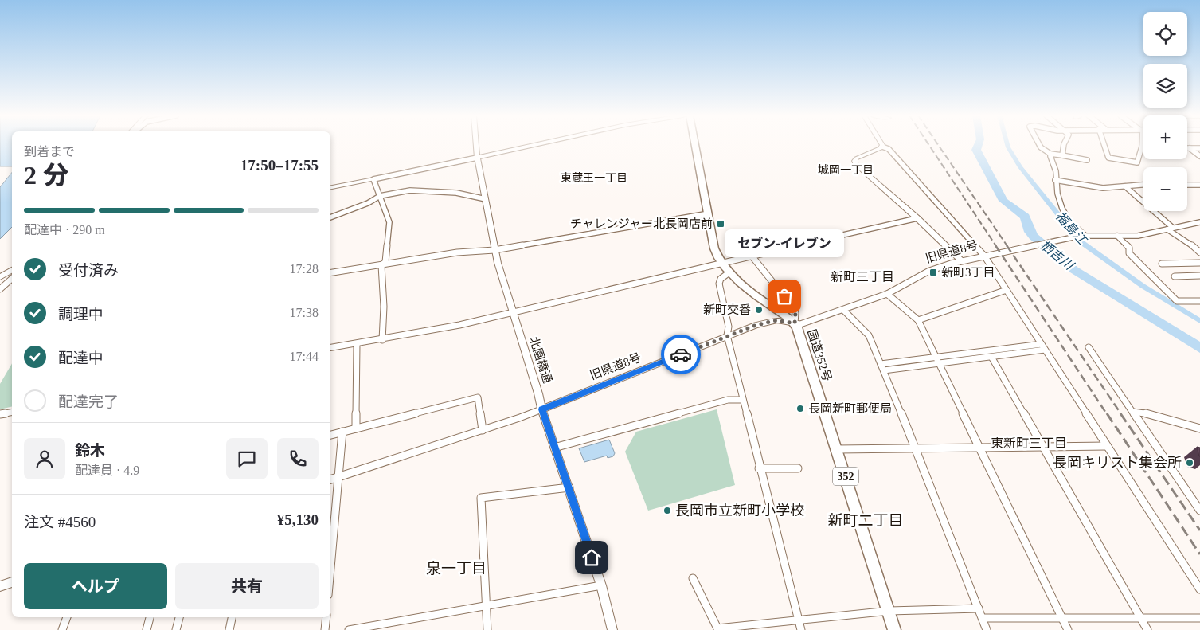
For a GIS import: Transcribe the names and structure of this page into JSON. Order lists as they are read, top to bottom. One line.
{"streets":{"highway":["国道352号","352"],"street":["旧県道8号","北園橋通"]},"crossings":[["旧県道8号","国道352号"],["旧県道8号","北園橋通"]],"districts":["城岡一丁目","東蔵王一丁目","新町三丁目","東新町三丁目","新町二丁目","泉一丁目"],"water":["福島江","栖吉川"],"places":{"transit":["チャレンジャー北長岡店前","新町3丁目"],"other":["セブン-イレブン","新町交番","長岡新町郵便局","長岡キリスト集会所","長岡市立新町小学校"]},"page":{"map_buttons":["+","−"],"heading":["2 分","到着まで","17:50–17:55"],"panel":["鈴木","配達員 · 4.9","注文 #4560","¥5,130"],"bar":"配達中 · 290 m","bubble":"セブン-イレブン","list":[["受付済み","17:28"],["調理中","17:38"],["配達中","17:44"],"配達完了"],"buttons":["ヘルプ","共有"]}}
